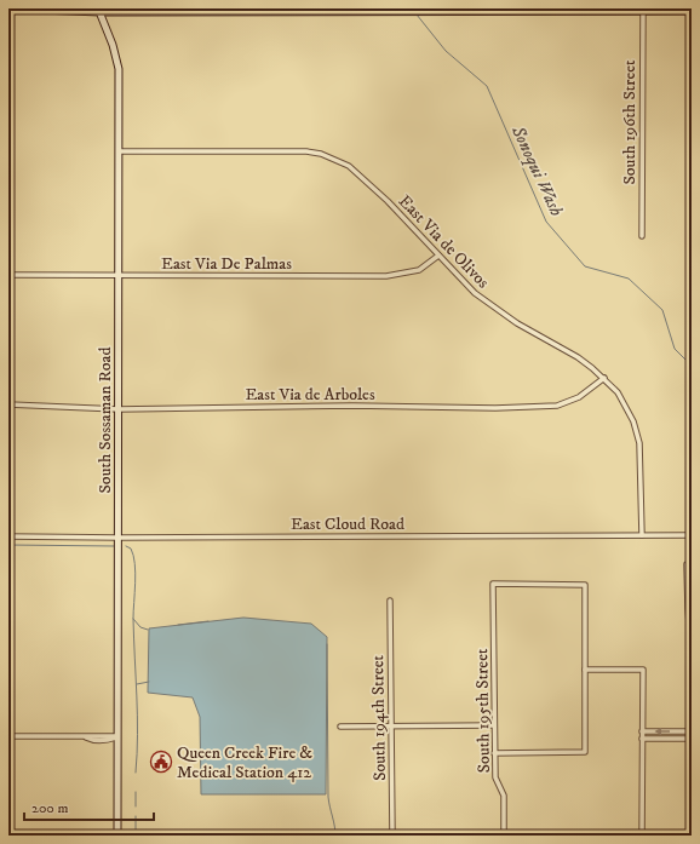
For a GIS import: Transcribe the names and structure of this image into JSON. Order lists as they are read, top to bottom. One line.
{"streets":{"main road":["South Sossaman Road"],"street":["South 196th Street","East Via de Olivos","East Via De Palmas","East Via de Arboles","East Cloud Road","South 195th Street","South 194th Street"]},"crossings":[["East Via de Olivos","East Via De Palmas"],["East Via de Olivos","East Via de Arboles"],["East Via de Olivos","South Sossaman Road"],["East Via de Olivos","East Cloud Road"],["East Via De Palmas","South Sossaman Road"],["East Via de Arboles","South Sossaman Road"],["South Sossaman Road","East Cloud Road"]],"water":["Sonoqui Wash"],"places":{"public building":["Queen Creek Fire & Medical Station 412"]},"scale_bar":"200 m"}
